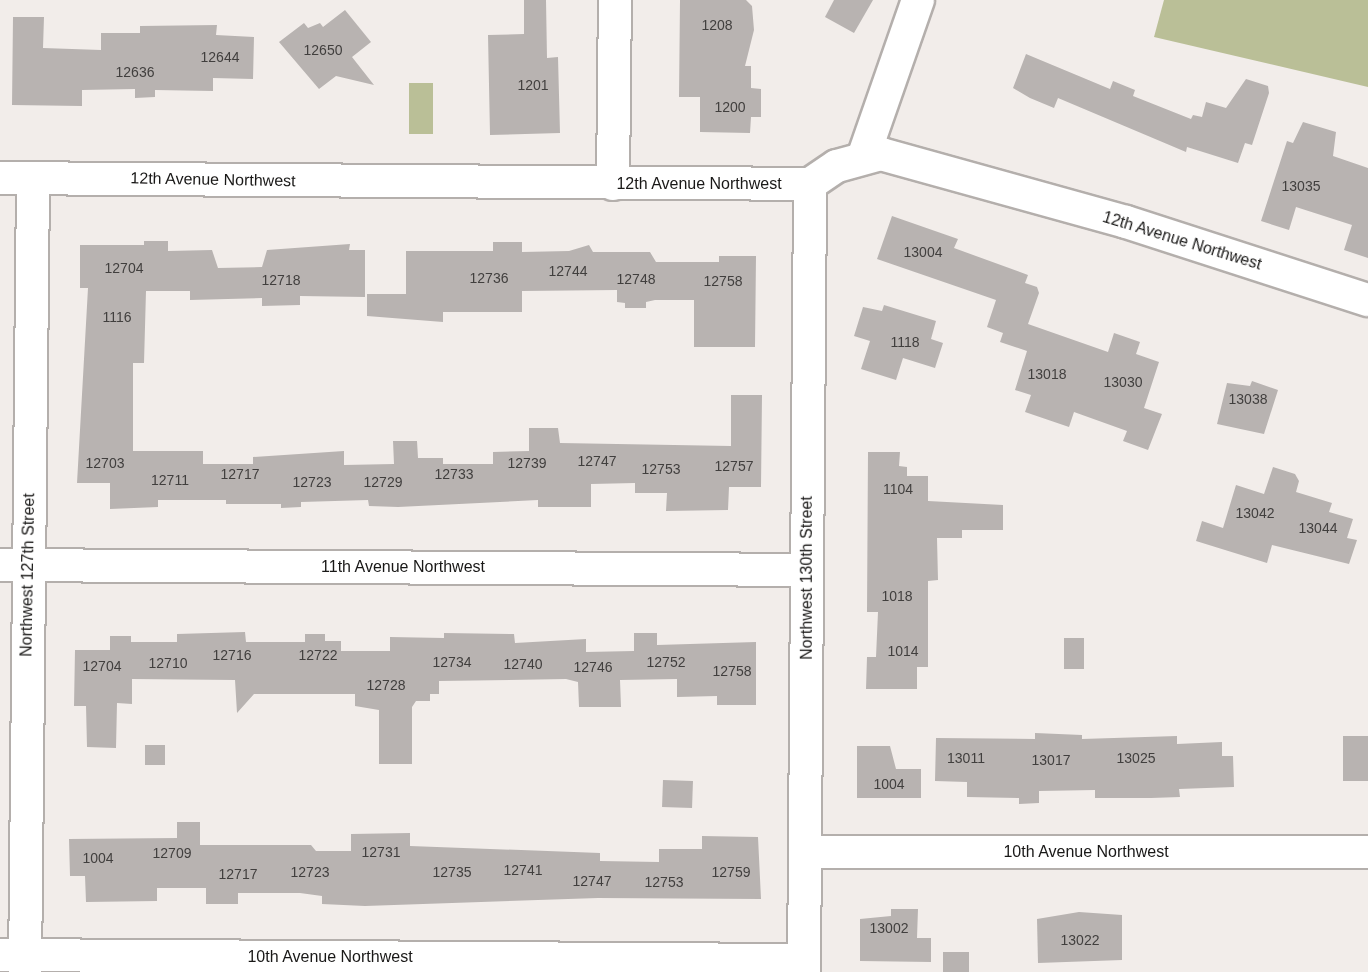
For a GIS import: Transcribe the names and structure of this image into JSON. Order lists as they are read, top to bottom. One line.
{"streets":{"street":["12th Avenue Northwest","11th Avenue Northwest","Northwest 127th Street","Northwest 130th Street","10th Avenue Northwest"]},"crossings":[["12th Avenue Northwest","Northwest 127th Street"],["12th Avenue Northwest","Northwest 130th Street"],["11th Avenue Northwest","Northwest 127th Street"],["11th Avenue Northwest","Northwest 130th Street"],["Northwest 127th Street","10th Avenue Northwest"],["Northwest 130th Street","10th Avenue Northwest"]],"house_numbers":["1208","12650","12644","12636","1201","1200","13035","13004","12704","12744","12736","12748","12718","12758","1116","1118","13018","13030","13038","12747","12703","12739","12757","12753","12717","12733","12711","12723","12729","1104","13042","13044","1018","1014","12716","12722","12734","12752","12710","12740","12704","12746","12758","12728","13011","13025","13017","1004","12731","12709","1004","12741","12723","12735","12759","12717","12747","12753","13002","13022"]}
